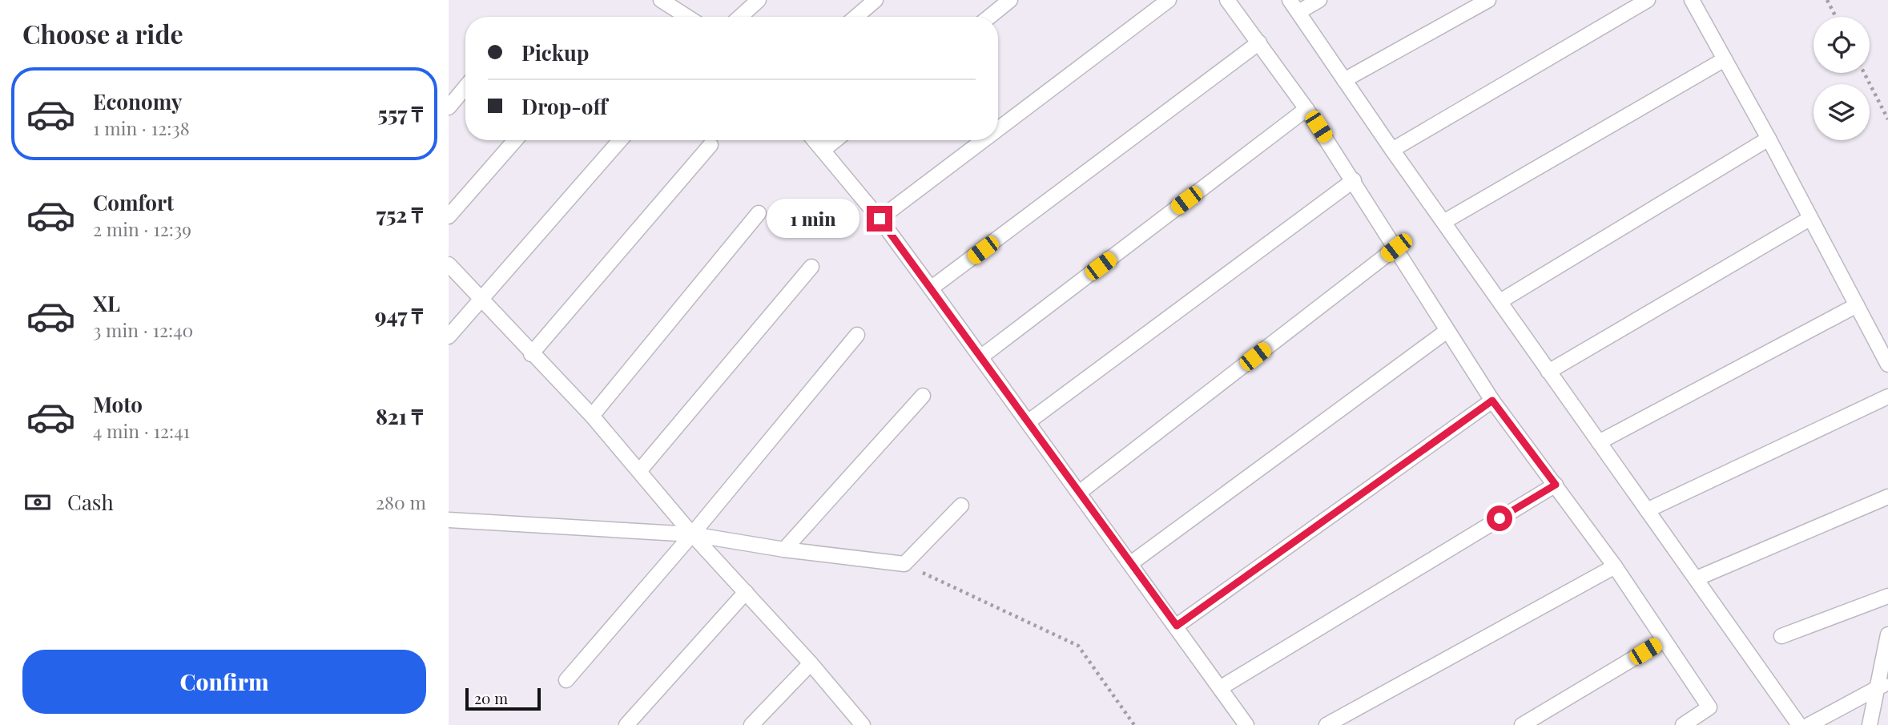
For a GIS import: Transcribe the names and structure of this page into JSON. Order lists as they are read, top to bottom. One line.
{"scale_bar":"20 m","page":{"heading":"Choose a ride","banner":["Pickup","Drop-off"],"list":[{"name":"Economy","note":"1 min · 12:38","value":"557 ₸"},{"name":"Comfort","note":"2 min · 12:39","value":"752 ₸"},{"name":"XL","note":"3 min · 12:40","value":"947 ₸"},{"name":"Moto","note":"4 min · 12:41","value":"821 ₸"}],"bubble":"1 min","pay":["Cash","280 m"],"buttons":"Confirm","scale":"20 m"}}
